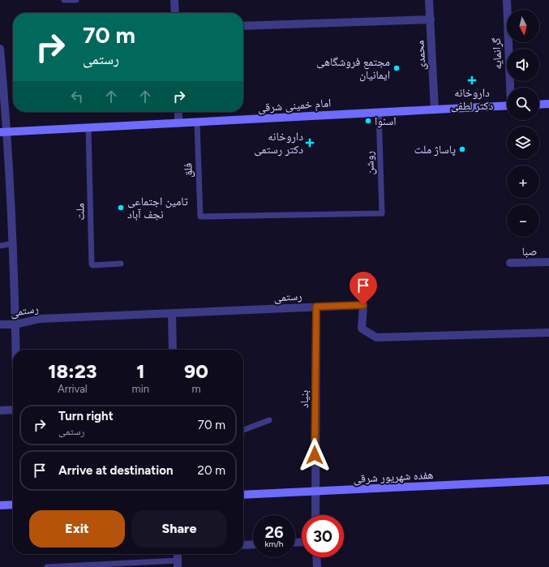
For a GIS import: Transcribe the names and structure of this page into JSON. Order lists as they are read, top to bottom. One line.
{"streets":{"main road":["امام خمینی شرقی","هفده شهریور شرقی"],"street":["گرانمایه","محمدی","صبا","رستمی","بنیاد"],"lane":["روشن","فلق","ملت"]},"crossings":[["محمدی","امام خمینی شرقی"],["امام خمینی شرقی","روشن"],["امام خمینی شرقی","فلق"],["امام خمینی شرقی","ملت"],["روشن","فلق"],["رستمی","بنیاد"],["بنیاد","هفده شهریور شرقی"]],"places":{"other":["مجتمع فروشگاهی ایمانیان","اسنوا","پاساژ ملت","تامین اجتماعی نجف آباد"],"health":["داروخانه دکتر لطفی","داروخانه دکتر رستمی"]},"north":"bottom","page":{"map_buttons":["+","−"],"turn":["70 m","رستمی"],"eta":["18:23","Arrival","1","min","90","m"],"list":[{"name":"Turn right","note":"رستمی","value":"70 m"},{"name":"Arrive at destination","value":"20 m"}],"buttons":["Exit","Share"],"speed":"26 km/h","limit":"30"}}
